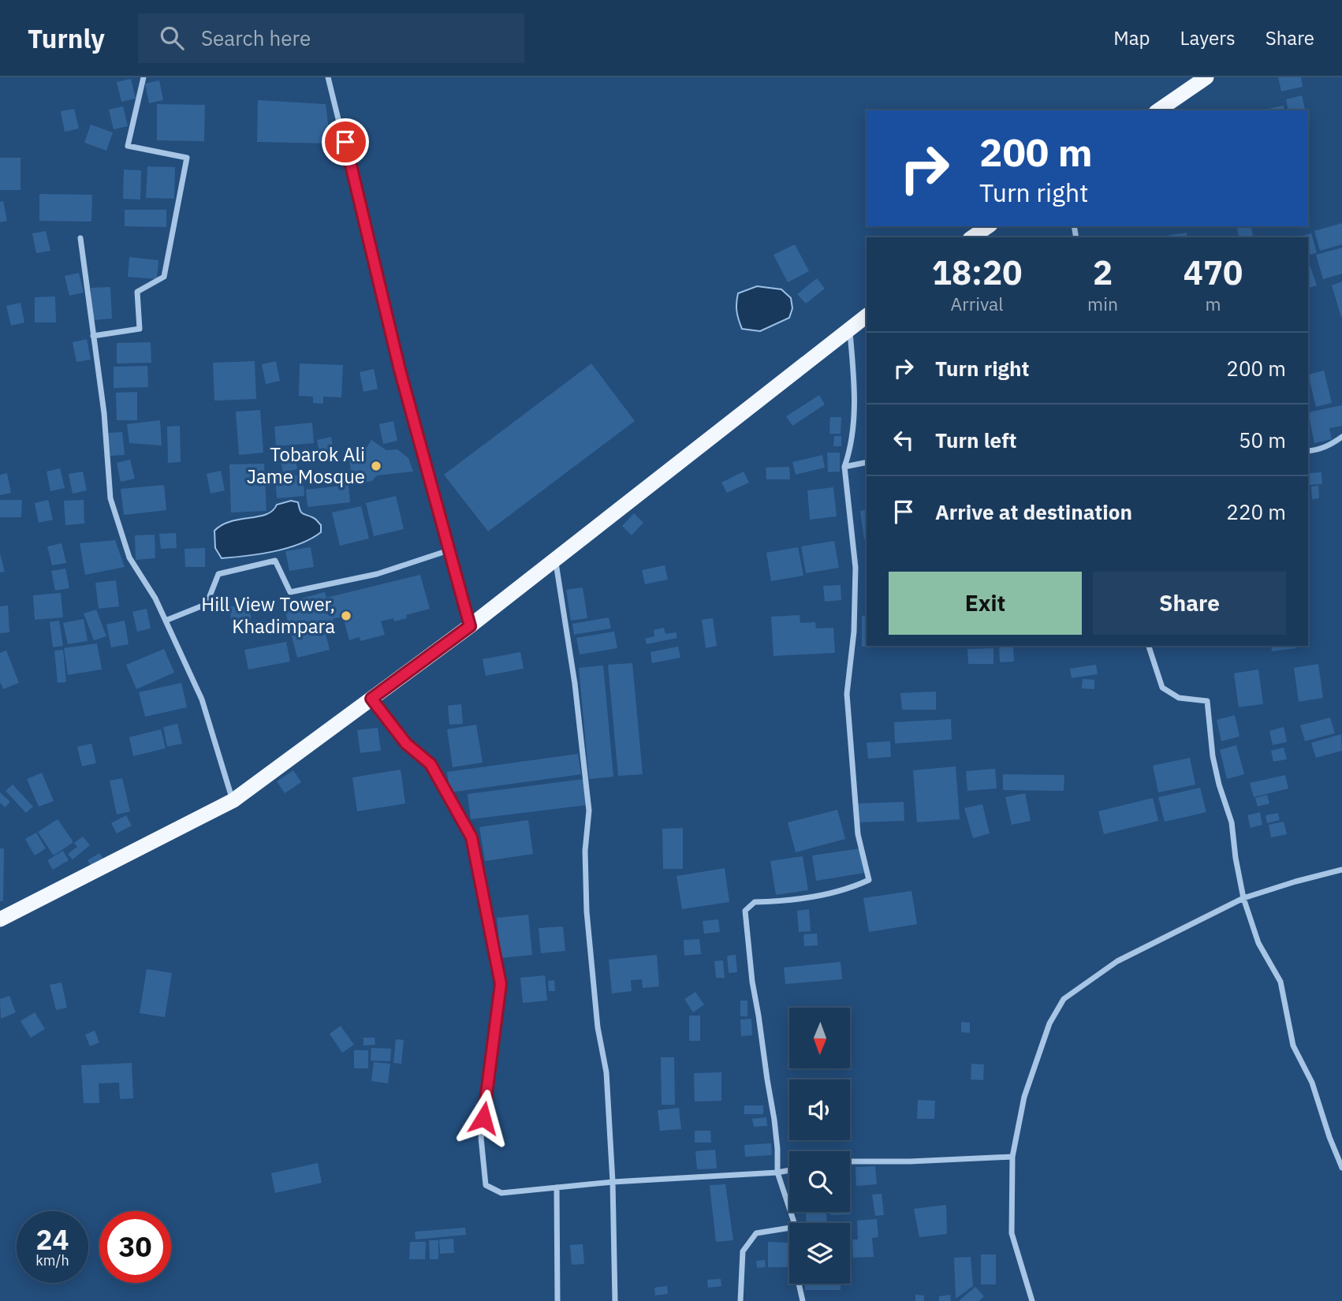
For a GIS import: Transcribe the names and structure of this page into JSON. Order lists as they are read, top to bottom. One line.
{"places":["Tobarok Ali Jame Mosque","Hill View Tower, Khadimpara"],"north":"bottom","page":{"header":"Turnly","search":"Search here","nav":["Map","Layers","Share"],"turn":["200 m","Turn right"],"eta":["18:20","Arrival","2","min","470","m"],"list":[{"name":"Turn right","value":"200 m"},{"name":"Turn left","value":"50 m"},{"name":"Arrive at destination","value":"220 m"}],"buttons":["Exit","Share"],"speed":"24 km/h","limit":"30"}}
